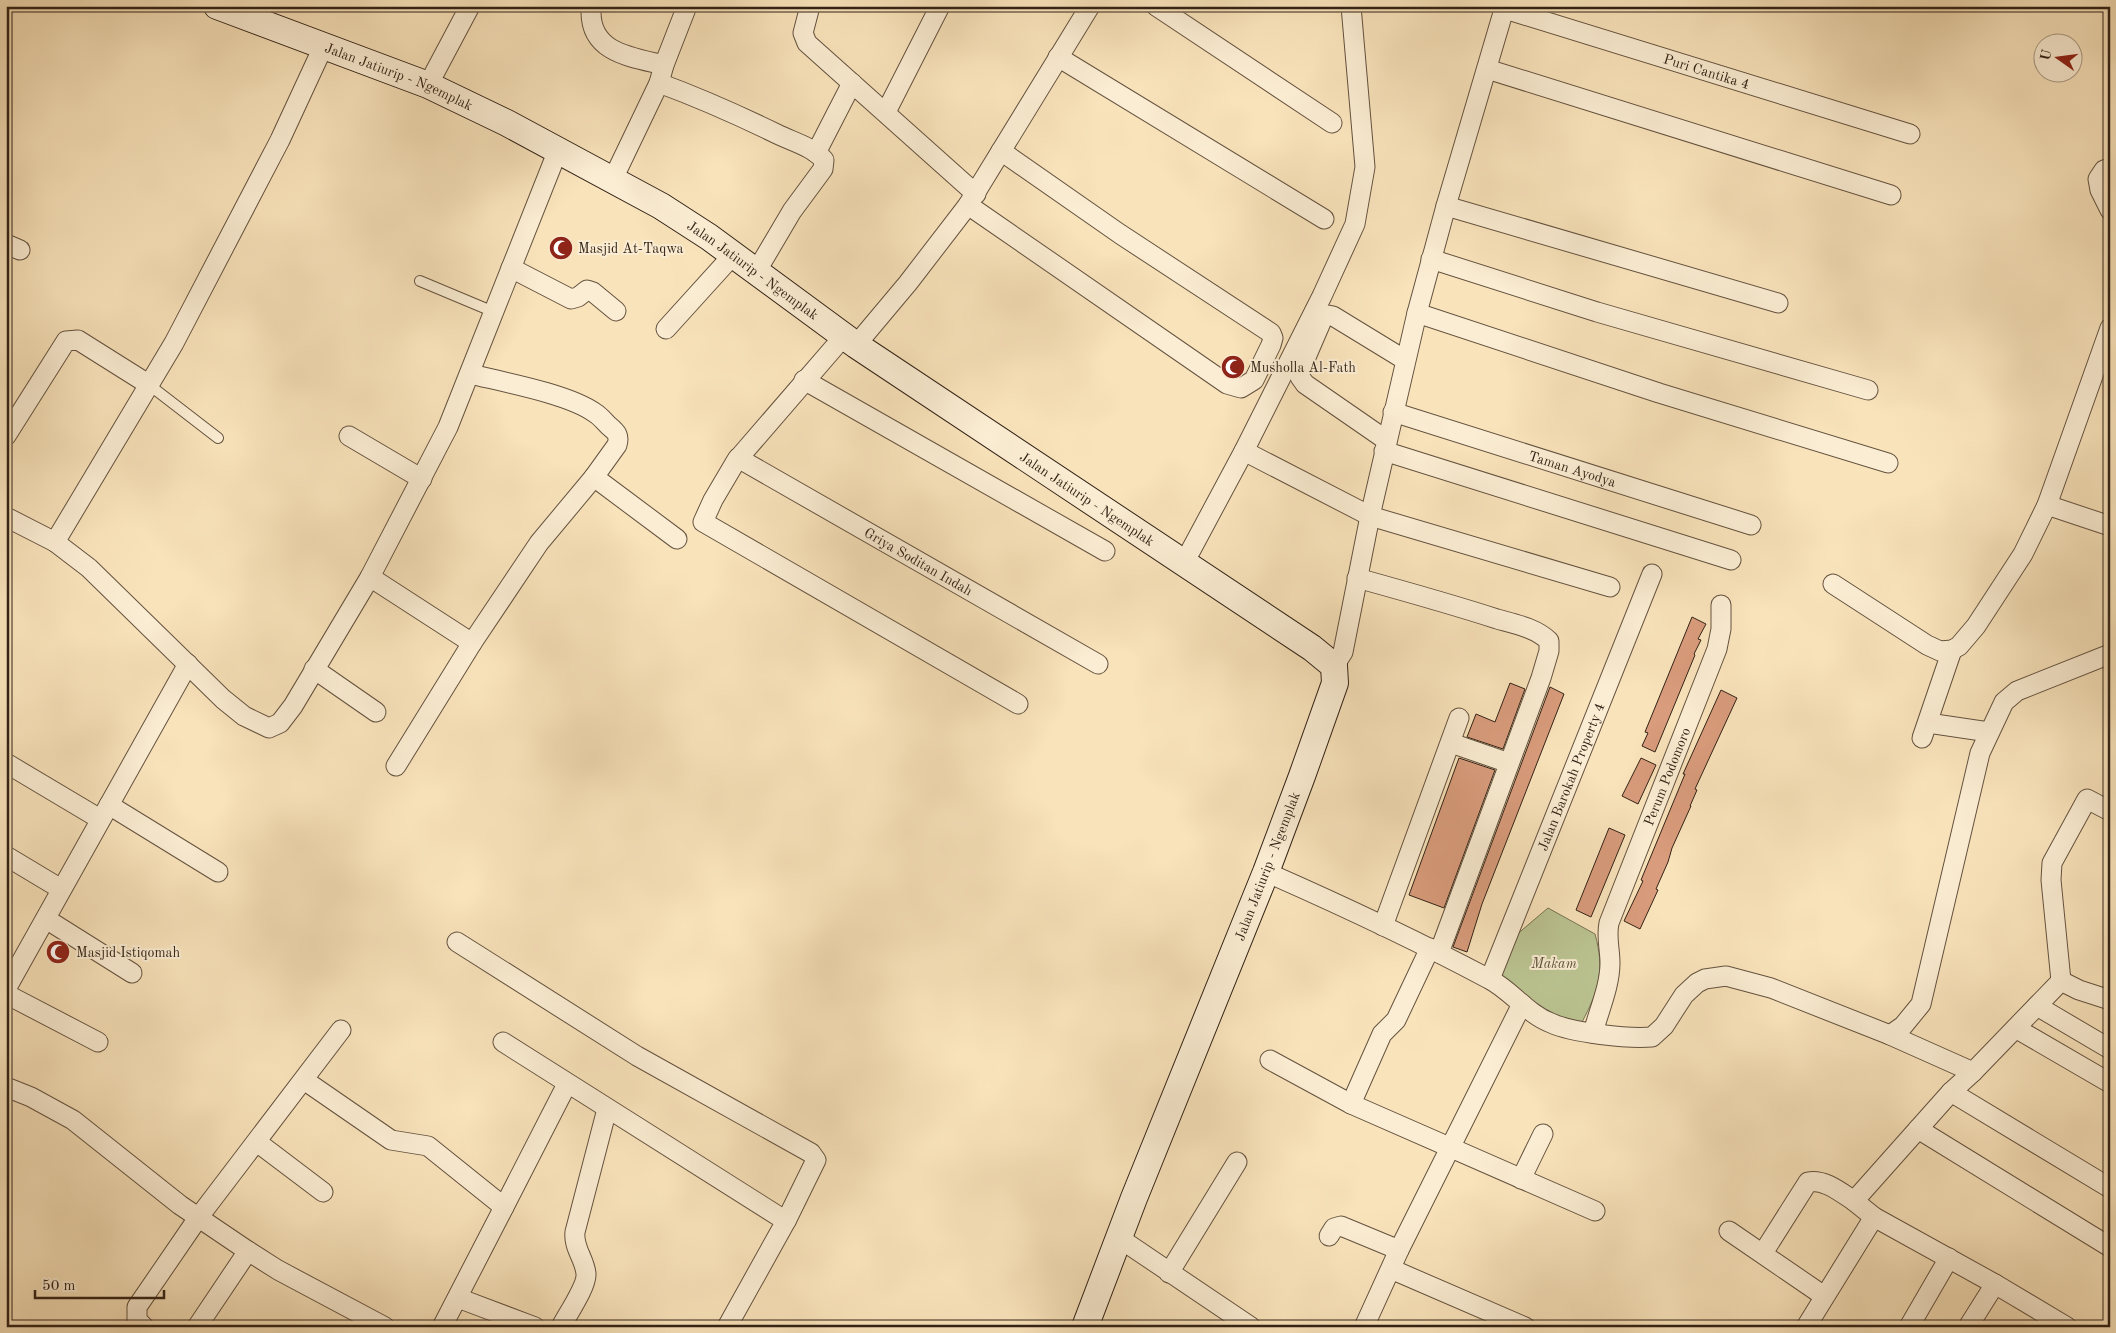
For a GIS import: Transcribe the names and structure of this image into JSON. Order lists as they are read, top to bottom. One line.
{"streets":{"street":["Puri Cantika 4","Jalan Jatiurip - Ngemplak","Taman Ayodya","Griya Soditan Indah","Jalan Barokah Property 4","Perum Podomoro"]},"parks":["Makam"],"places":{"mosque":["Masjid At-Taqwa","Musholla Al-Fath","Masjid Istiqomah"]},"scale_bar":"50 m","north":"left"}
